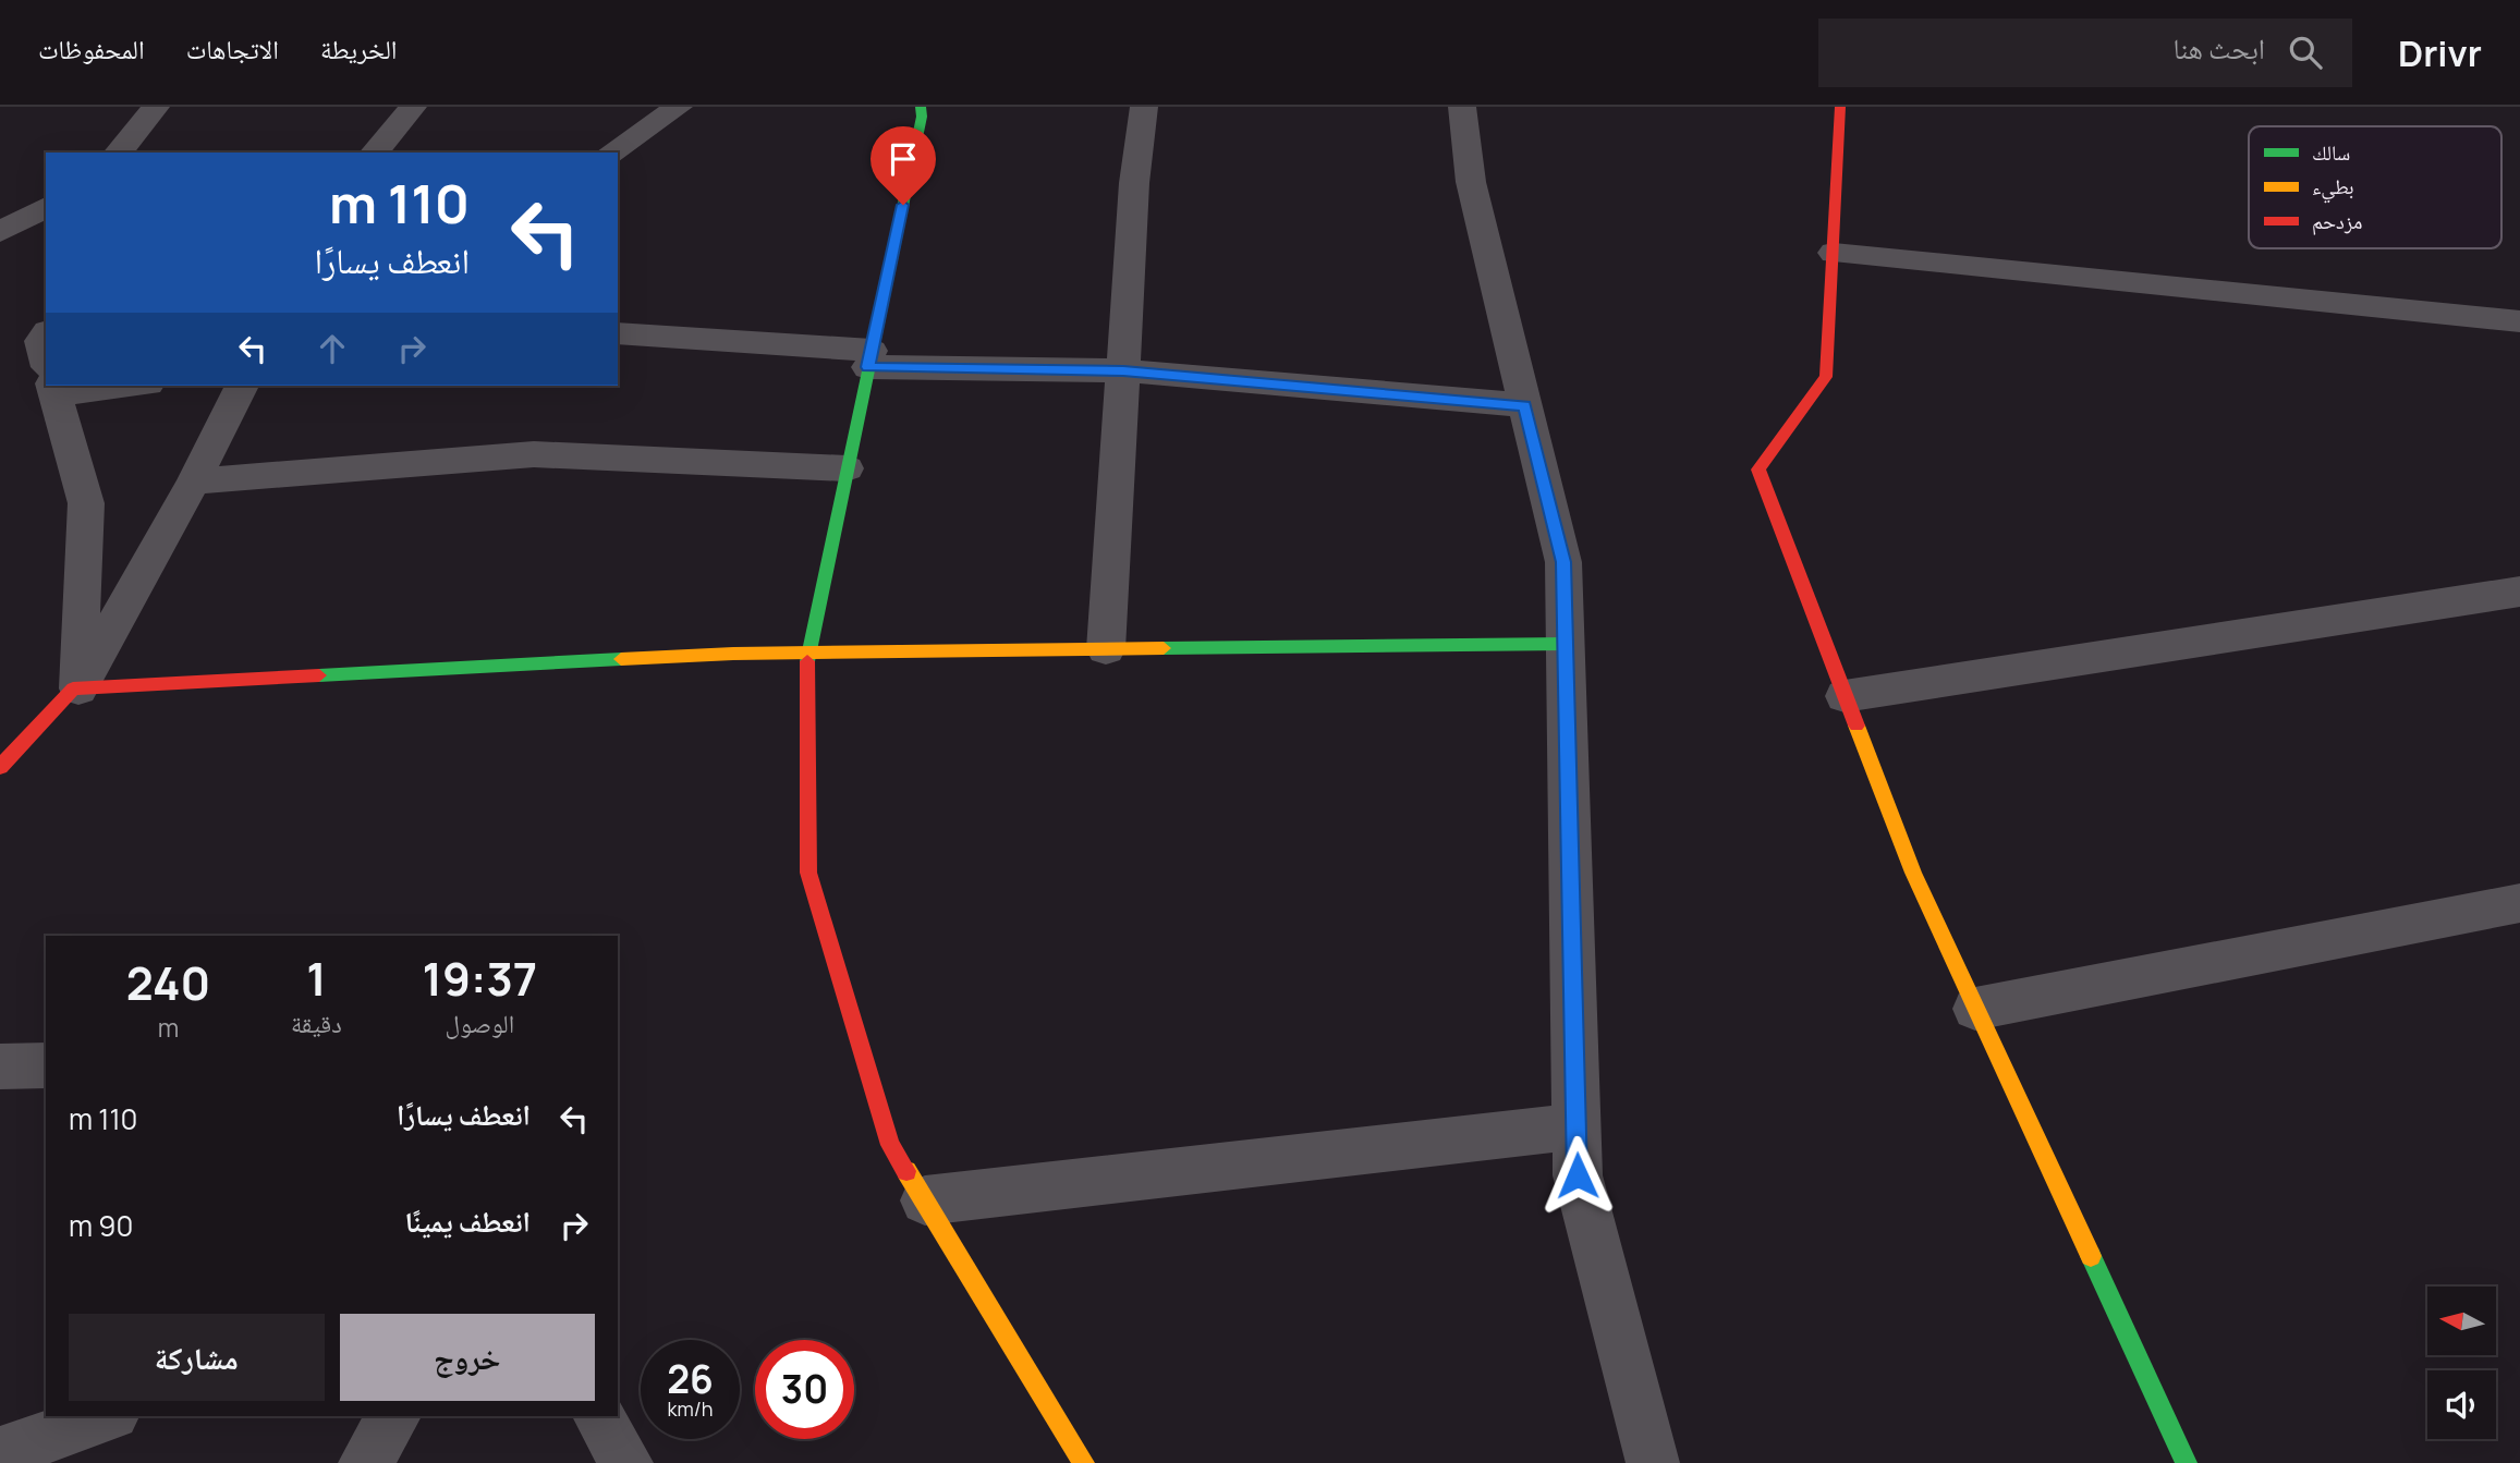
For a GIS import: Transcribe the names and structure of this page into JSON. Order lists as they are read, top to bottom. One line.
{"legend":["سالك","بطيء","مزدحم"],"north":"left","page":{"header":"Drivr","search":"ابحث هنا","nav":["الخريطة","الاتجاهات","المحفوظات"],"turn":["110 m","انعطف يسارًا"],"eta":["19:37","الوصول","1","دقيقة","240","m"],"list":[{"name":"انعطف يسارًا","value":"110 m"},{"name":"انعطف يمينًا","value":"90 m"}],"buttons":["خروج","مشاركة"],"speed":"26 km/h","limit":"30"}}
